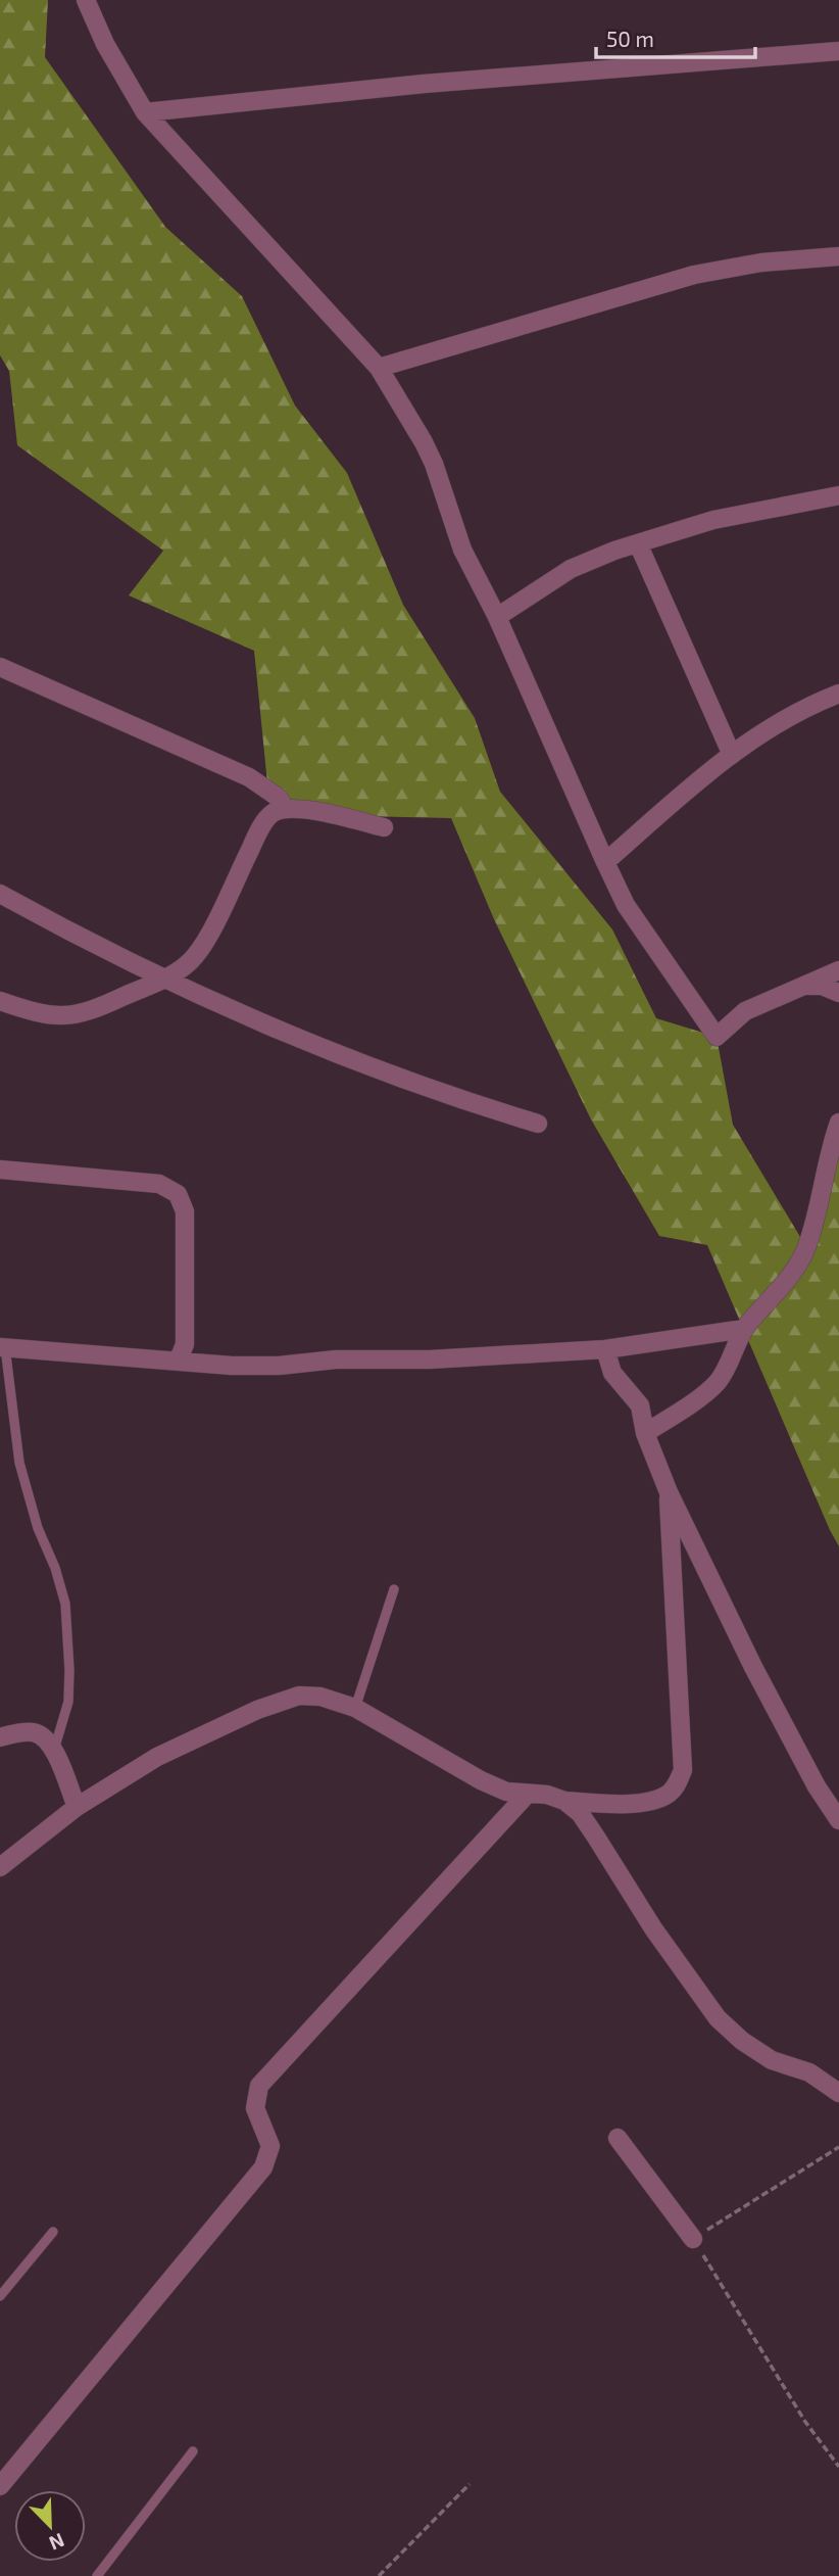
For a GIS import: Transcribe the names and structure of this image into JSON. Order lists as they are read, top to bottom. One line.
{"scale_bar":"50 m","north":"bottom right"}
